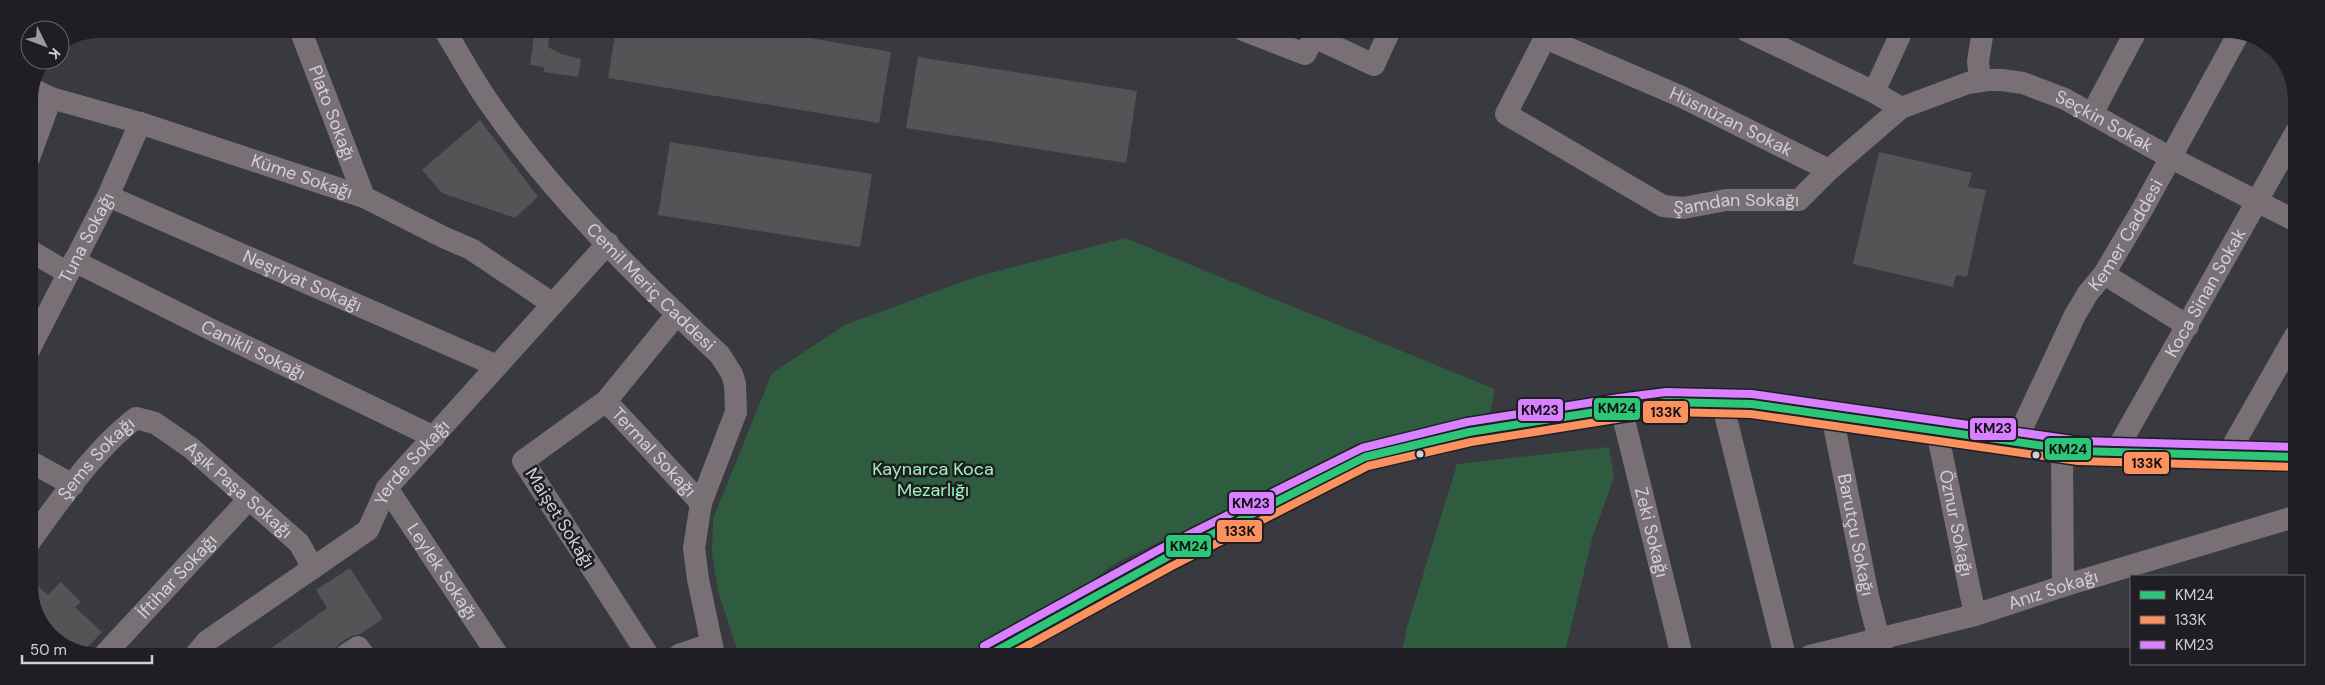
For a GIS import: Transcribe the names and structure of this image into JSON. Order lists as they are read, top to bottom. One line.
{"streets":{"street":["Plato Sokağı","Hüsnüzan Sokak","Seçkin Sokak","Küme Sokağı","Şamdan Sokağı","Kemer Caddesi","Tuna Sokağı","Neşriyat Sokağı","Cemil Meriç Caddesi","Koca Sinan Sokak","Canikli Sokağı","Termal Sokağı","Şems Sokağı","Yerde Sokağı","Aşık Paşa Sokağı","Maişet Sokağı","Öznur Sokağı","Zeki Sokağı","Barutçu Sokağı","Leylek Sokağı","İftihar Sokağı","Anız Sokağı"]},"crossings":[["Plato Sokağı","Küme Sokağı"],["Hüsnüzan Sokak","Şamdan Sokağı"],["Seçkin Sokak","Kemer Caddesi"],["Seçkin Sokak","Koca Sinan Sokak"],["Küme Sokağı","Tuna Sokağı"],["Küme Sokağı","Yerde Sokağı"],["Tuna Sokağı","Neşriyat Sokağı"],["Tuna Sokağı","Canikli Sokağı"],["Neşriyat Sokağı","Yerde Sokağı"],["Cemil Meriç Caddesi","Termal Sokağı"],["Cemil Meriç Caddesi","Yerde Sokağı"],["Cemil Meriç Caddesi","Maişet Sokağı"],["Canikli Sokağı","Yerde Sokağı"],["Termal Sokağı","Maişet Sokağı"],["Şems Sokağı","Aşık Paşa Sokağı"],["Yerde Sokağı","Aşık Paşa Sokağı"],["Yerde Sokağı","Leylek Sokağı"],["Aşık Paşa Sokağı","İftihar Sokağı"],["Öznur Sokağı","Anız Sokağı"],["Barutçu Sokağı","Anız Sokağı"]],"parks":["Kaynarca Koca Mezarlığı"],"lines":["transit line KM23","transit line KM24","transit line 133K"],"legend":["KM24","133K","KM23"],"scale_bar":"50 m","north":"bottom right"}
